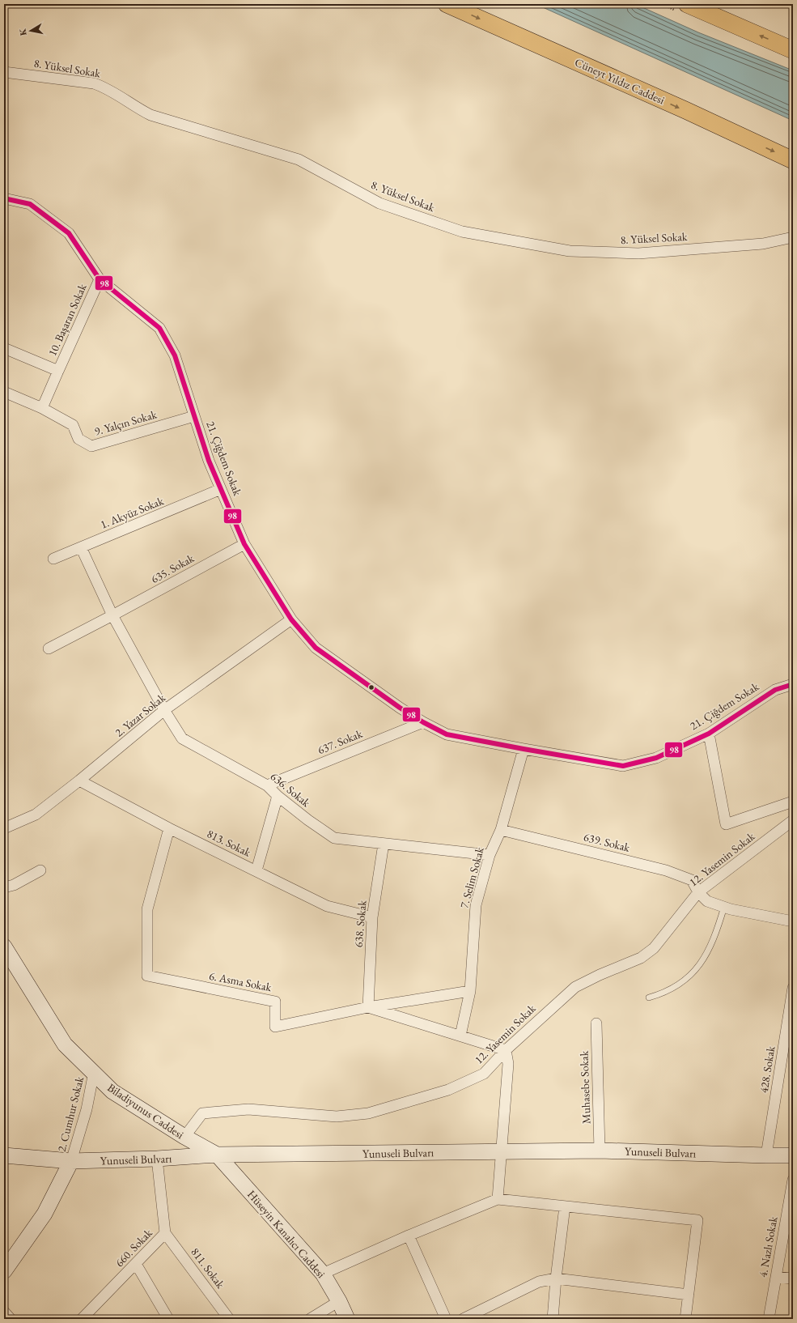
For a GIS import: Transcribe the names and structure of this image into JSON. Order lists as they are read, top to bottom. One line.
{"streets":{"main road":["Cüneyt Yıldız Caddesi","Biladiyunus Caddesi","Yunuseli Bulvarı","Hüseyin Kanalıcı Caddesi"],"street":["8. Yüksel Sokak","10. Başaran Sokak","9. Yalçın Sokak","21. Çiğdem Sokak","1. Akyüz Sokak","635. Sokak","2. Yazar Sokak","637. Sokak","636. Sokak","639. Sokak","813. Sokak","12. Yasemin Sokak","7. Selim Sokak","638. Sokak","6. Asma Sokak","428. Sokak","Muhasebe Sokak","2. Cumhur Sokak","4. Nazlı Sokak","660. Sokak","811. Sokak"]},"crossings":[["10. Başaran Sokak","9. Yalçın Sokak"],["10. Başaran Sokak","21. Çiğdem Sokak"],["9. Yalçın Sokak","21. Çiğdem Sokak"],["21. Çiğdem Sokak","1. Akyüz Sokak"],["21. Çiğdem Sokak","635. Sokak"],["21. Çiğdem Sokak","2. Yazar Sokak"],["21. Çiğdem Sokak","637. Sokak"],["21. Çiğdem Sokak","7. Selim Sokak"],["635. Sokak","636. Sokak"],["2. Yazar Sokak","636. Sokak"],["2. Yazar Sokak","813. Sokak"],["637. Sokak","636. Sokak"],["636. Sokak","7. Selim Sokak"],["636. Sokak","638. Sokak"],["639. Sokak","12. Yasemin Sokak"],["639. Sokak","7. Selim Sokak"],["813. Sokak","638. Sokak"],["813. Sokak","6. Asma Sokak"],["12. Yasemin Sokak","Biladiyunus Caddesi"],["7. Selim Sokak","6. Asma Sokak"],["638. Sokak","6. Asma Sokak"],["428. Sokak","Yunuseli Bulvarı"],["Muhasebe Sokak","Yunuseli Bulvarı"],["Biladiyunus Caddesi","2. Cumhur Sokak"],["Biladiyunus Caddesi","Yunuseli Bulvarı"],["Biladiyunus Caddesi","Hüseyin Kanalıcı Caddesi"],["2. Cumhur Sokak","Yunuseli Bulvarı"],["Yunuseli Bulvarı","Hüseyin Kanalıcı Caddesi"],["Yunuseli Bulvarı","660. Sokak"],["660. Sokak","811. Sokak"]],"lines":["transit line 98"],"north":"left"}
